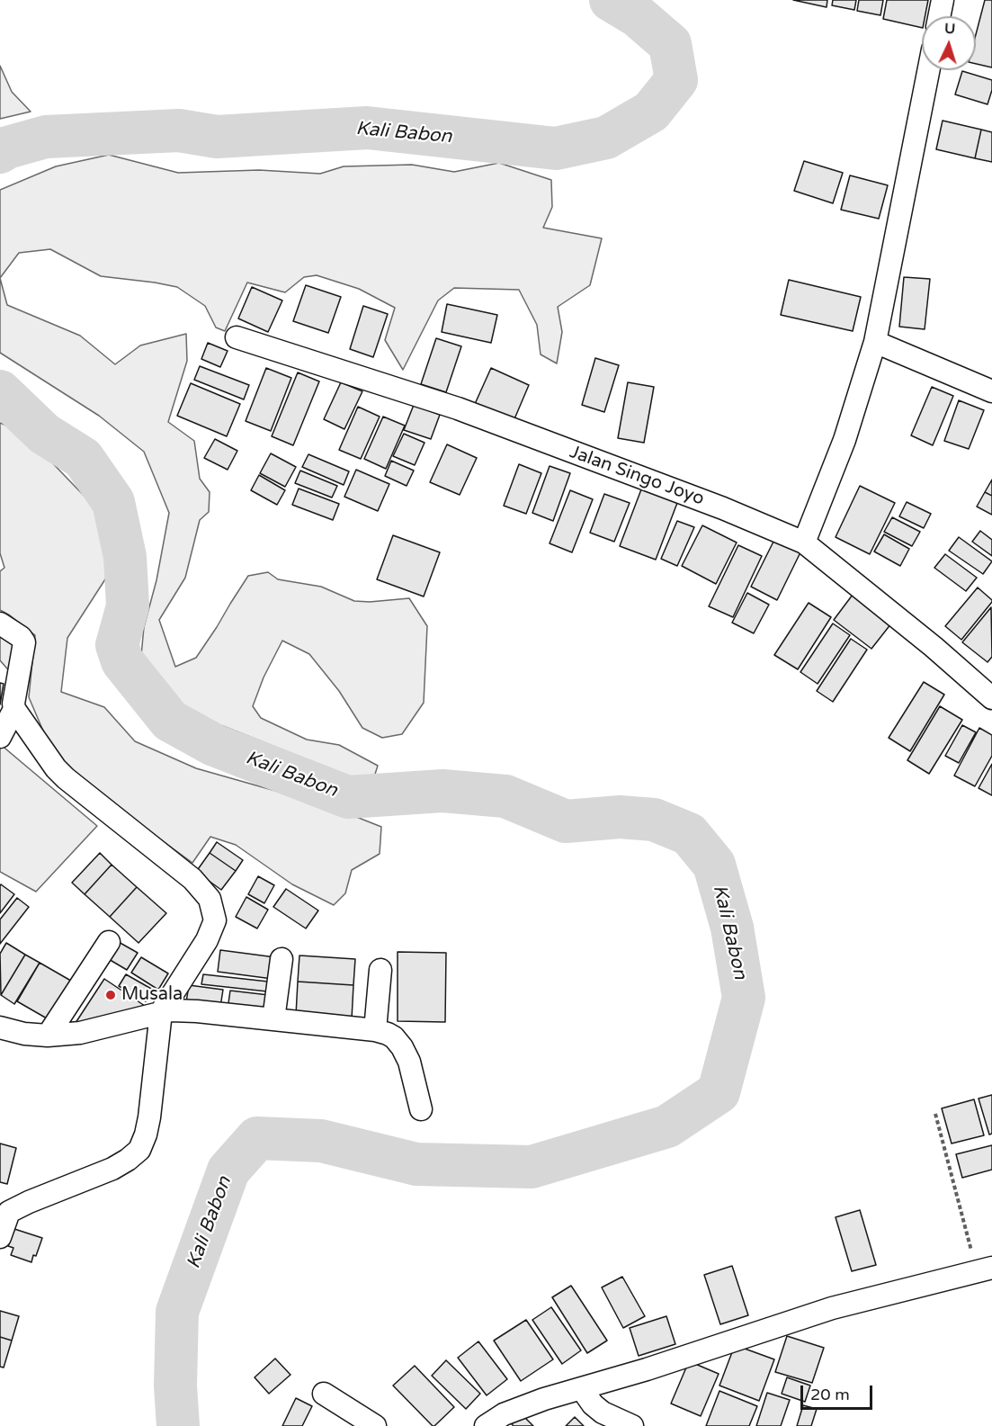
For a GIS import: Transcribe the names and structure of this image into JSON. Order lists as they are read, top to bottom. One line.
{"streets":{"street":["Jalan Singo Joyo"]},"water":["Kali Babon"],"places":["Musala"],"scale_bar":"20 m","north":"top"}
